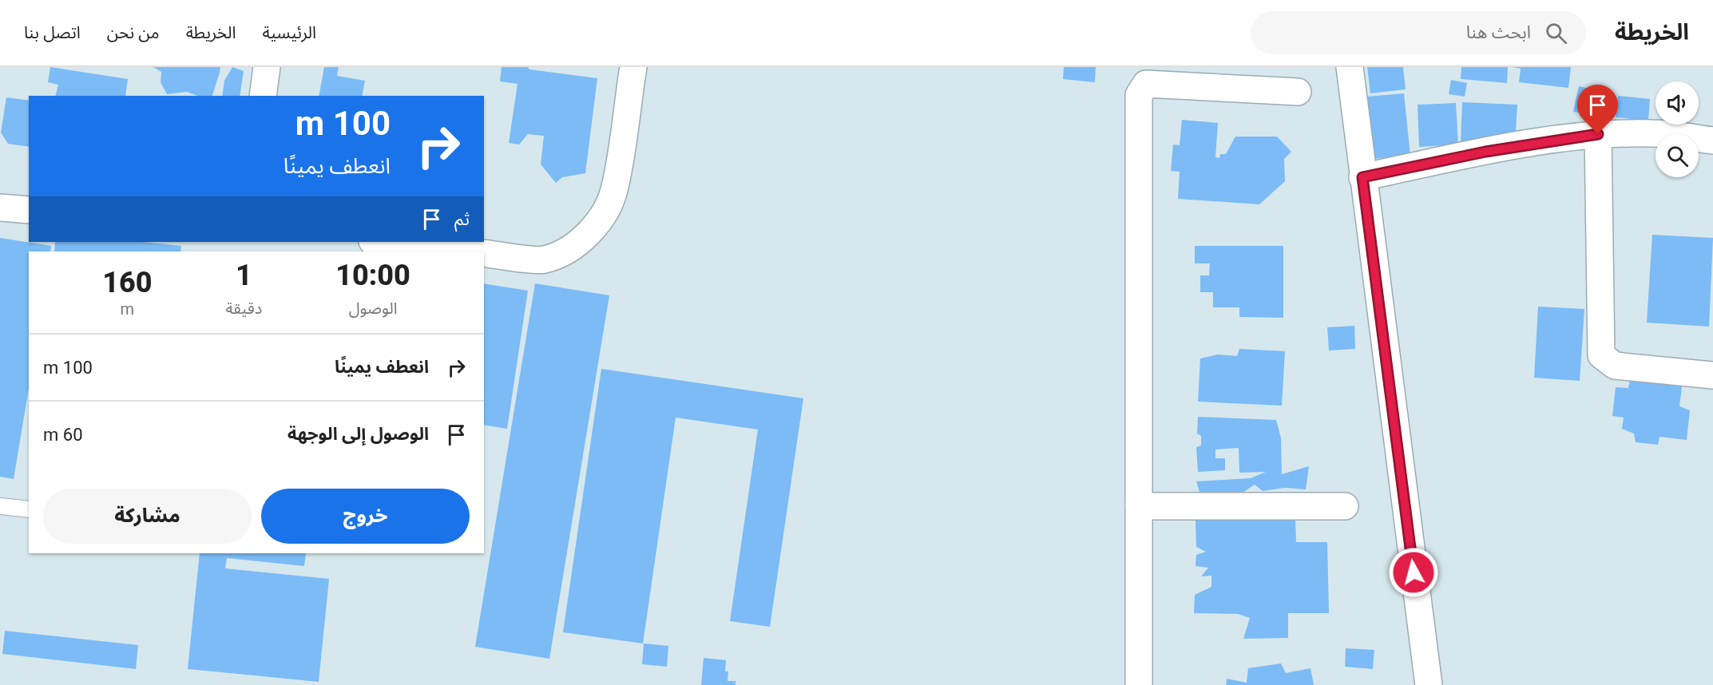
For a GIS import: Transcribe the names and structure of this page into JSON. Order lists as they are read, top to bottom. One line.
{"page":{"header":"الخريطة","search":"ابحث هنا","nav":["الرئيسية","الخريطة","من نحن","اتصل بنا"],"turn":["100 m","انعطف يمينًا"],"then":"ثم","eta":["10:00","الوصول","1","دقيقة","160","m"],"list":[{"name":"انعطف يمينًا","value":"100 m"},{"name":"الوصول إلى الوجهة","value":"60 m"}],"buttons":["خروج","مشاركة"]}}
